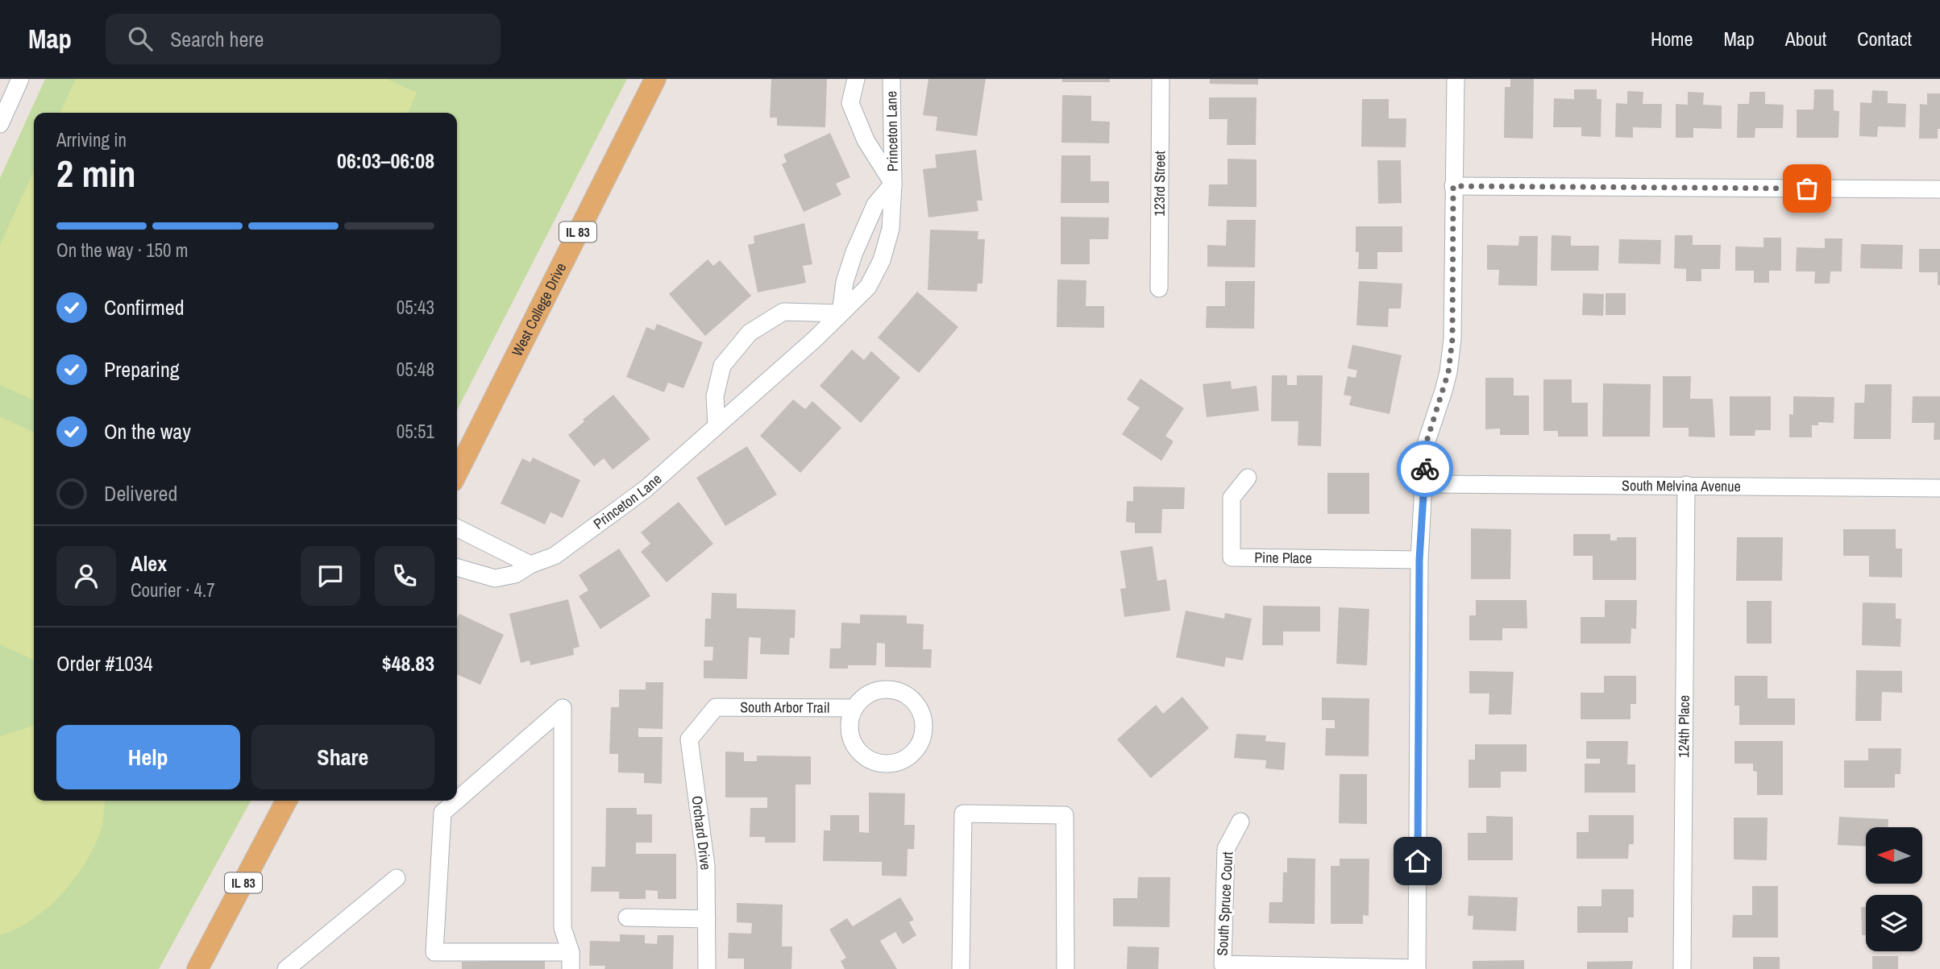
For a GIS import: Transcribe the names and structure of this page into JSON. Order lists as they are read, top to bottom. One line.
{"streets":{"main road":["IL 83","West College Drive"],"street":["Princeton Lane","123rd Street","South Melvina Avenue","Pine Place","South Arbor Trail","124th Place","Orchard Drive","South Spruce Court"]},"crossings":[["South Melvina Avenue","124th Place"],["South Arbor Trail","Orchard Drive"]],"north":"left","page":{"header":"Map","search":"Search here","nav":["Home","Map","About","Contact"],"heading":["2 min","Arriving in","06:03–06:08"],"panel":["Alex","Courier · 4.7","Order #1034","$48.83"],"bar":"On the way · 150 m","list":[["Confirmed","05:43"],["Preparing","05:48"],["On the way","05:51"],"Delivered"],"buttons":["Help","Share"]}}
